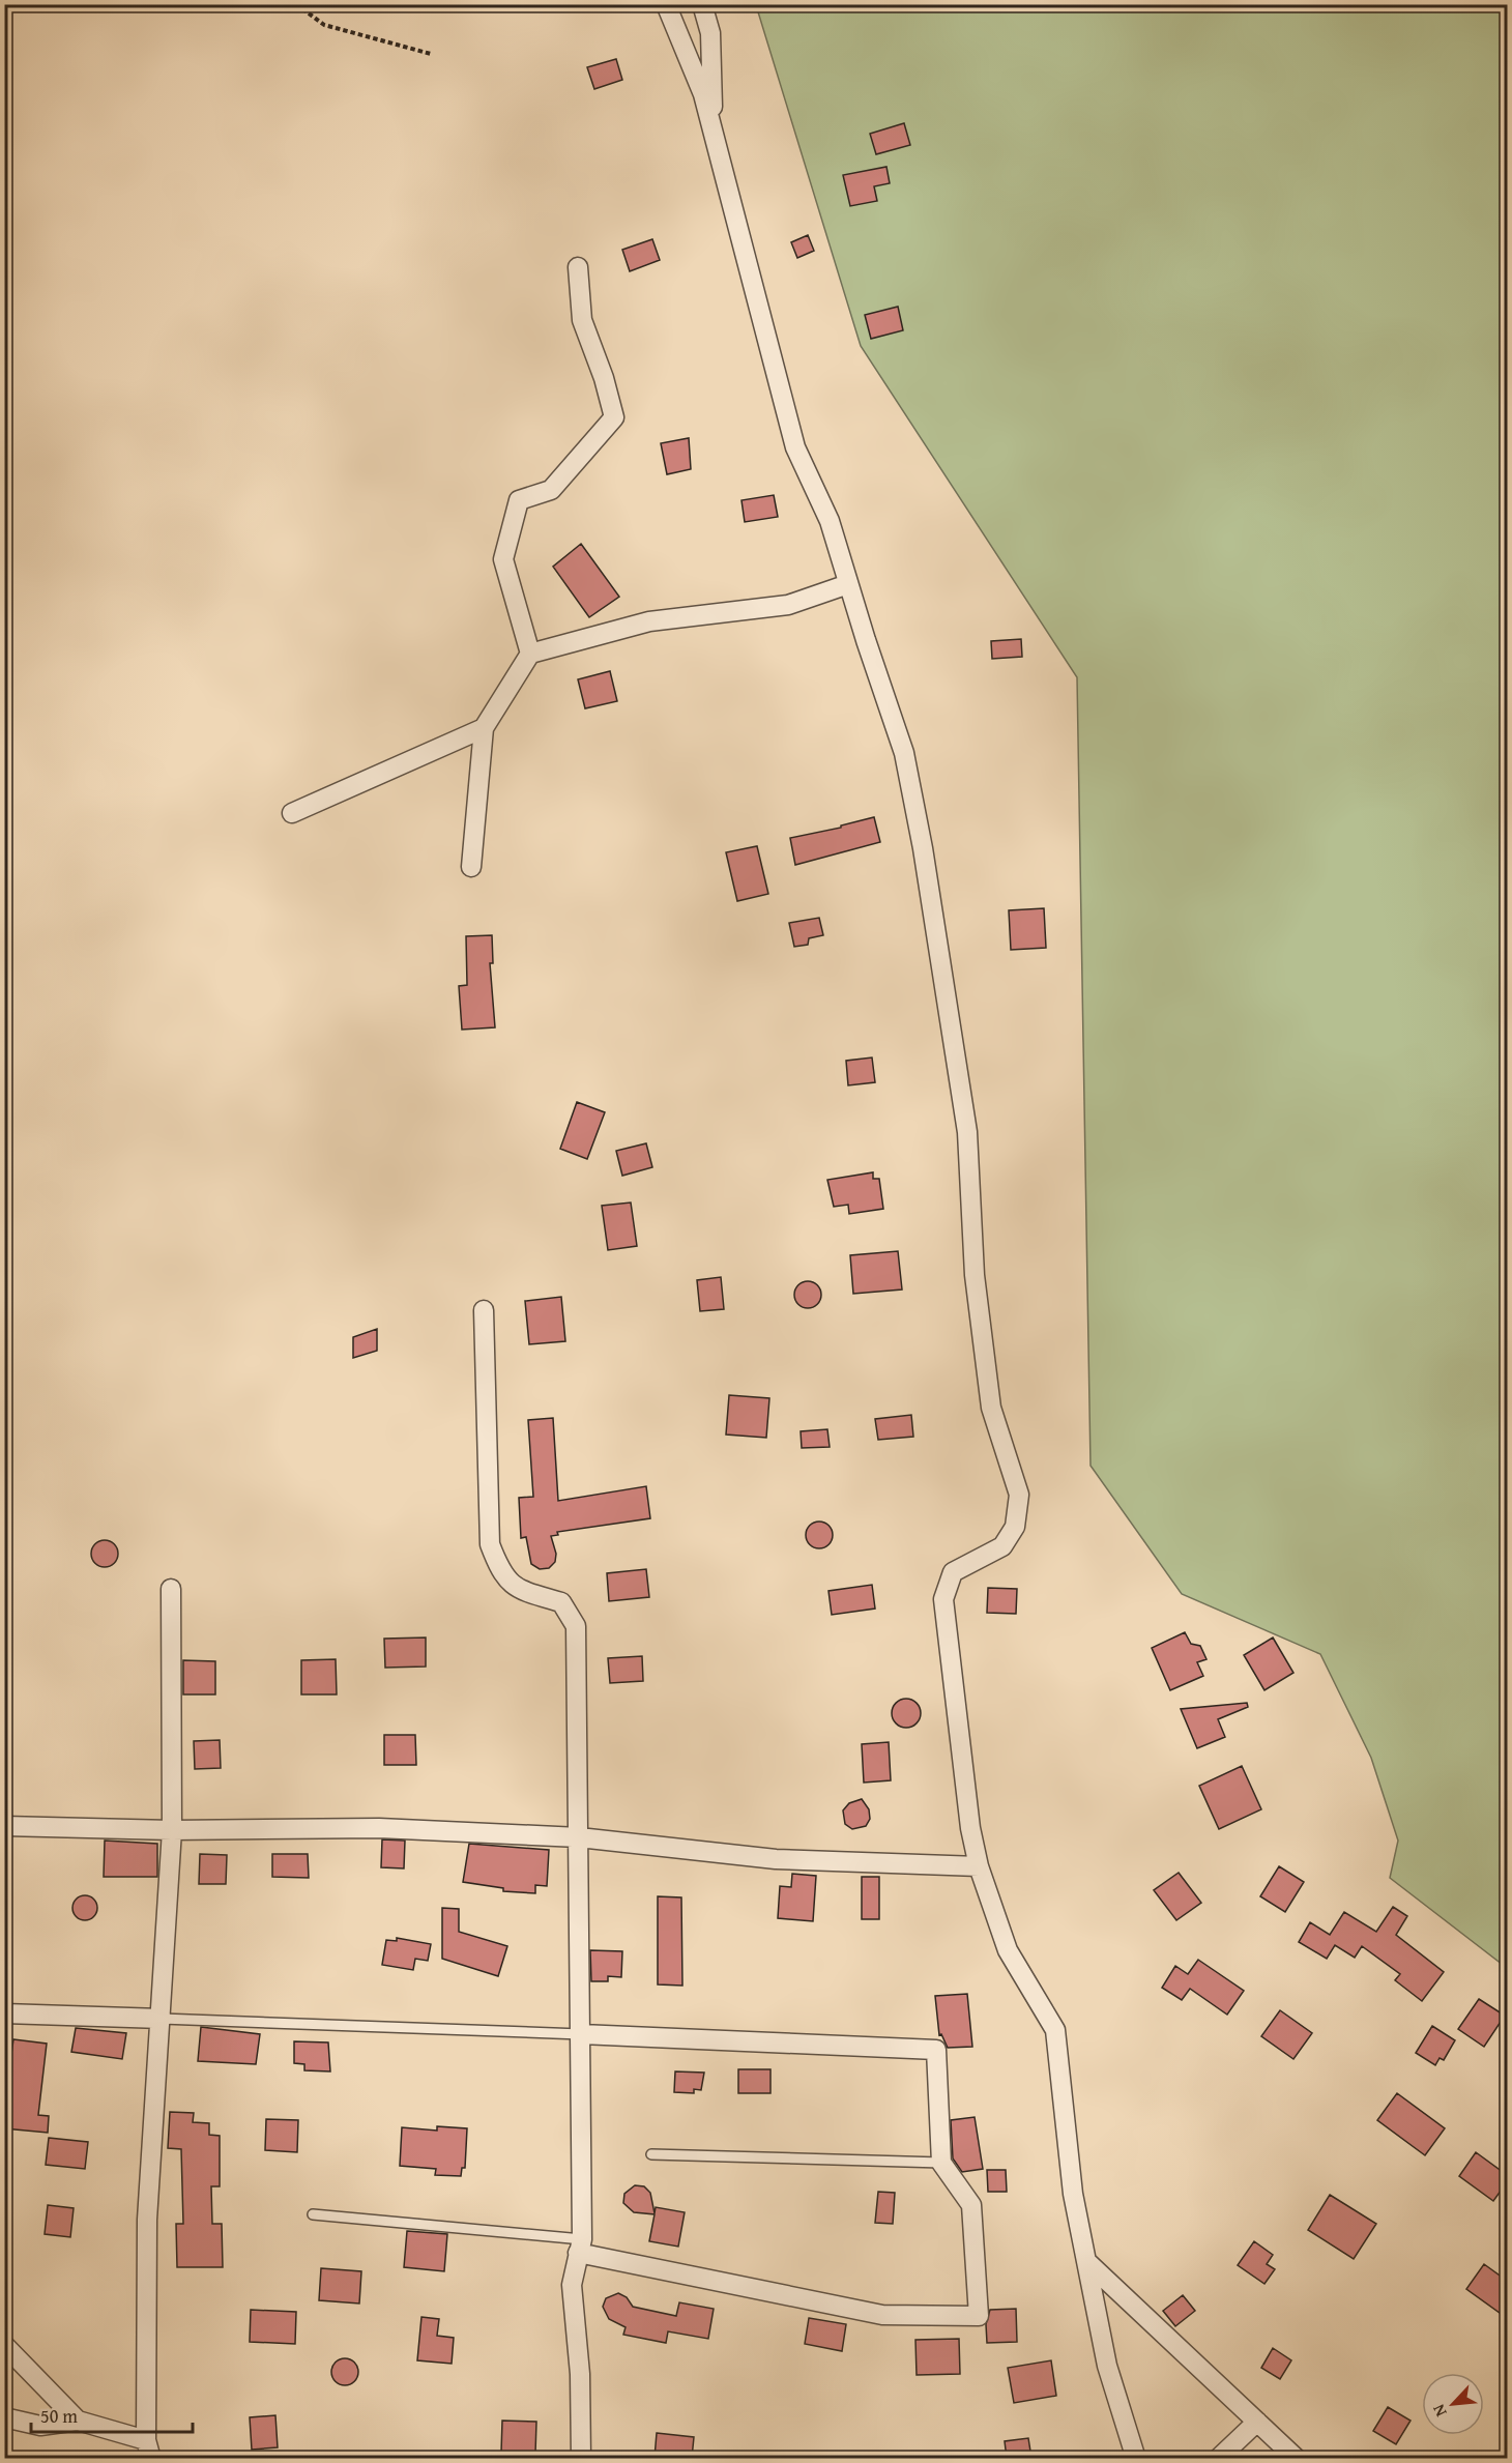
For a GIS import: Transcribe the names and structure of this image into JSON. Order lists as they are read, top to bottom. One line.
{"scale_bar":"50 m","north":"bottom left"}
